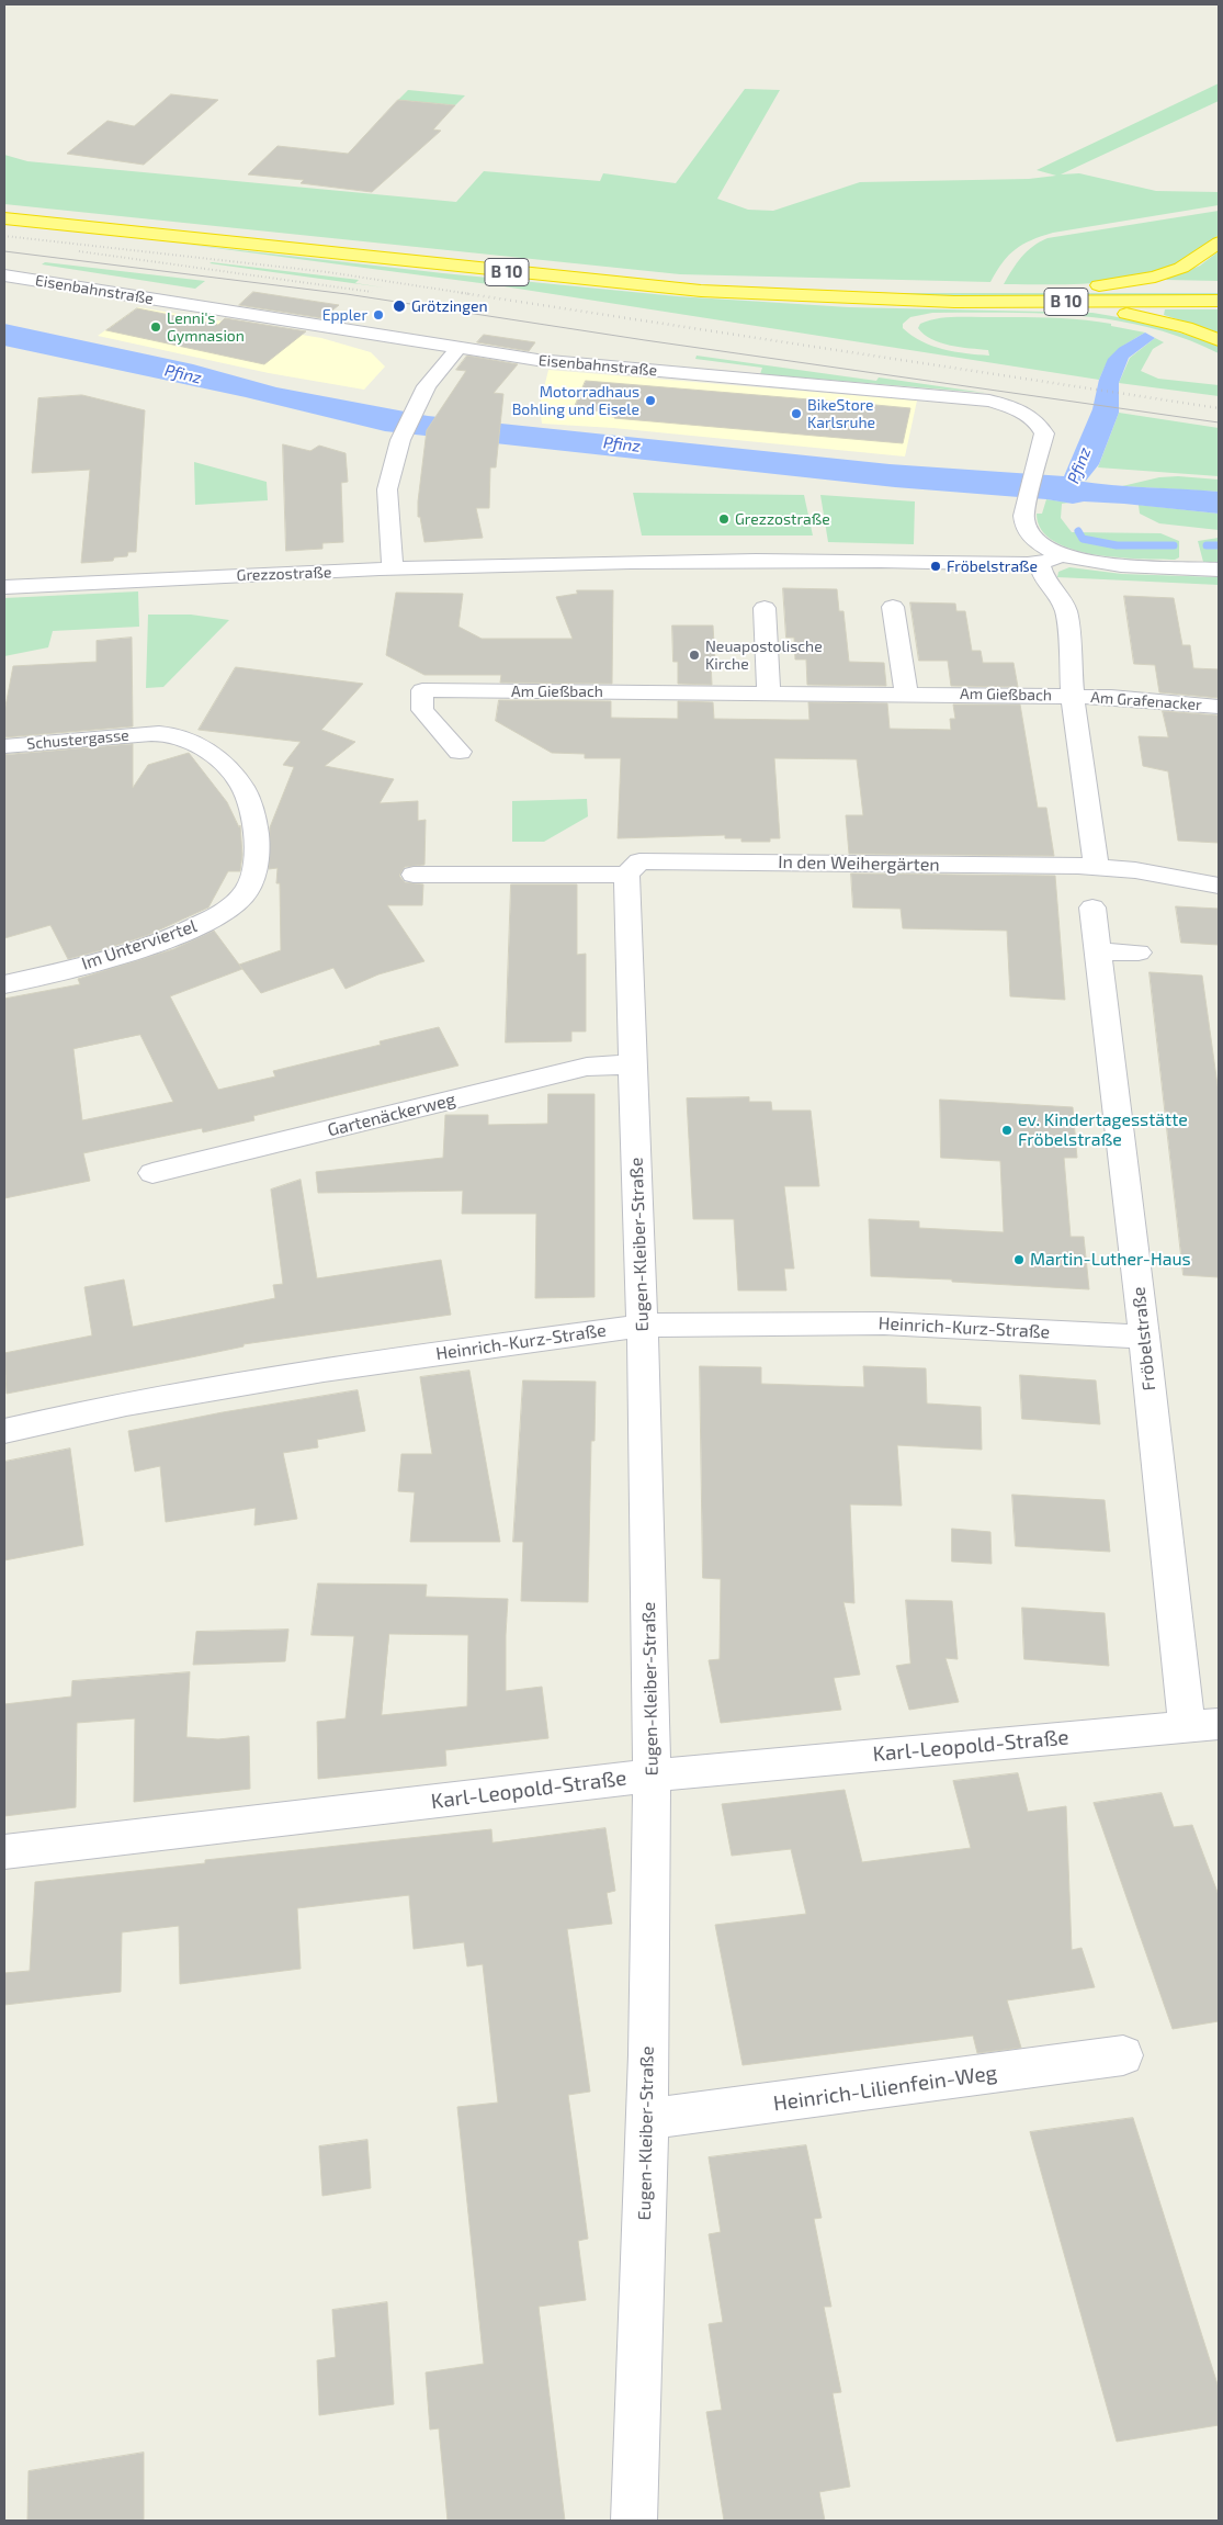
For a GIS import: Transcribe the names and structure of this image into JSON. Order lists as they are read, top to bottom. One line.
{"streets":{"highway":["B 10"],"street":["Eisenbahnstraße","Grezzostraße","Am Gießbach","Am Grafenacker","Schustergasse","In den Weihergärten","Im Unterviertel","Gartenäckerweg","Eugen-Kleiber-Straße","Heinrich-Kurz-Straße","Fröbelstraße","Karl-Leopold-Straße","Heinrich-Lilienfein-Weg"]},"crossings":[["Eisenbahnstraße","Grezzostraße"],["Am Gießbach","Am Grafenacker"],["Schustergasse","Im Unterviertel"],["In den Weihergärten","Eugen-Kleiber-Straße"],["Gartenäckerweg","Eugen-Kleiber-Straße"],["Eugen-Kleiber-Straße","Heinrich-Kurz-Straße"],["Eugen-Kleiber-Straße","Karl-Leopold-Straße"],["Eugen-Kleiber-Straße","Heinrich-Lilienfein-Weg"],["Heinrich-Kurz-Straße","Fröbelstraße"],["Fröbelstraße","Karl-Leopold-Straße"]],"water":["Pfinz"],"places":["Grötzingen","Eppler","Lenni's Gymnasion","Motorradhaus Bohling und Eisele","BikeStore Karlsruhe","Grezzostraße","Fröbelstraße","Neuapostolische Kirche","ev. Kindertagesstätte Fröbelstraße","Martin-Luther-Haus"]}
